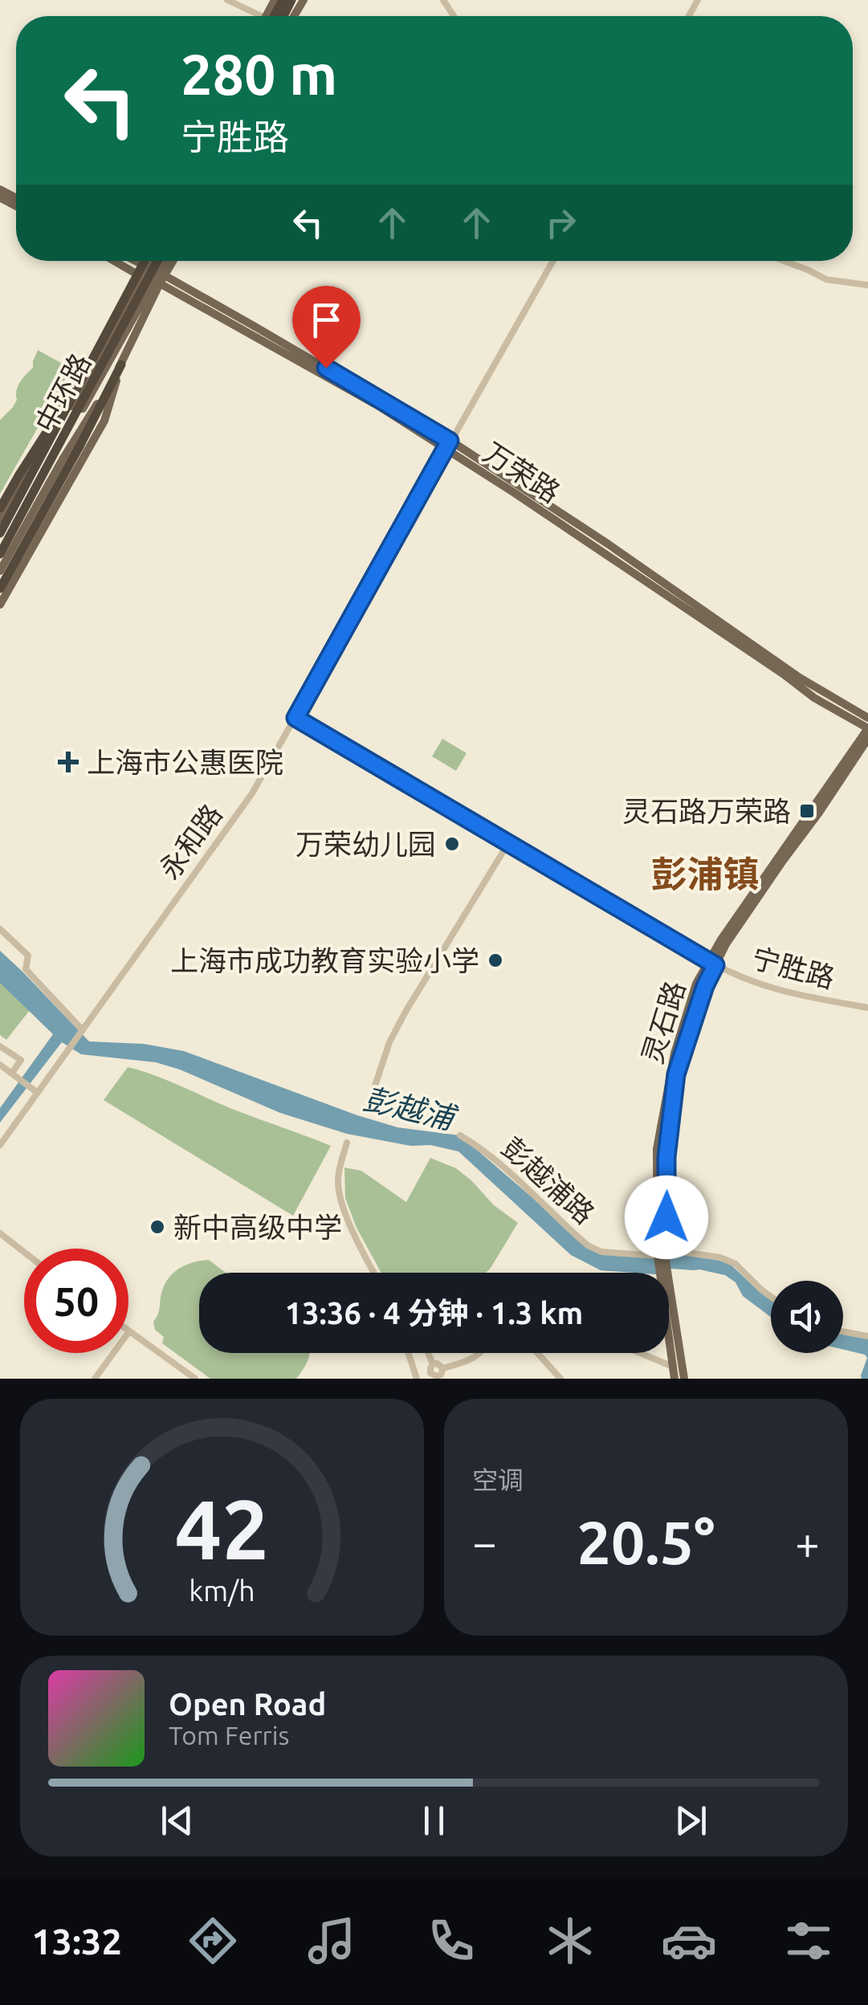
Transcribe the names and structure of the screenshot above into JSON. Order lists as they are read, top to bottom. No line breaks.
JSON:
{"streets":{"highway":["中环路"],"main road":["万荣路","灵石路"],"street":["永和路","宁胜路","彭越浦路"]},"crossings":[["万荣路","永和路"],["万荣路","灵石路"],["永和路","宁胜路"],["宁胜路","灵石路"],["灵石路","彭越浦路"]],"districts":["彭浦镇"],"water":["彭越浦"],"places":{"health":["上海市公惠医院"],"transit":["灵石路万荣路"],"other":["万荣幼儿园","上海市成功教育实验小学","新中高级中学"]},"page":{"turn":["280 m","宁胜路"],"limit":"50","trip":"13:36 · 4 分钟 · 1.3 km","tile":"空调","heat":["−","20.5°","+"],"song":["Open Road","Tom Ferris"],"tabs":"13:32","gauge":["42","km/h"]}}
